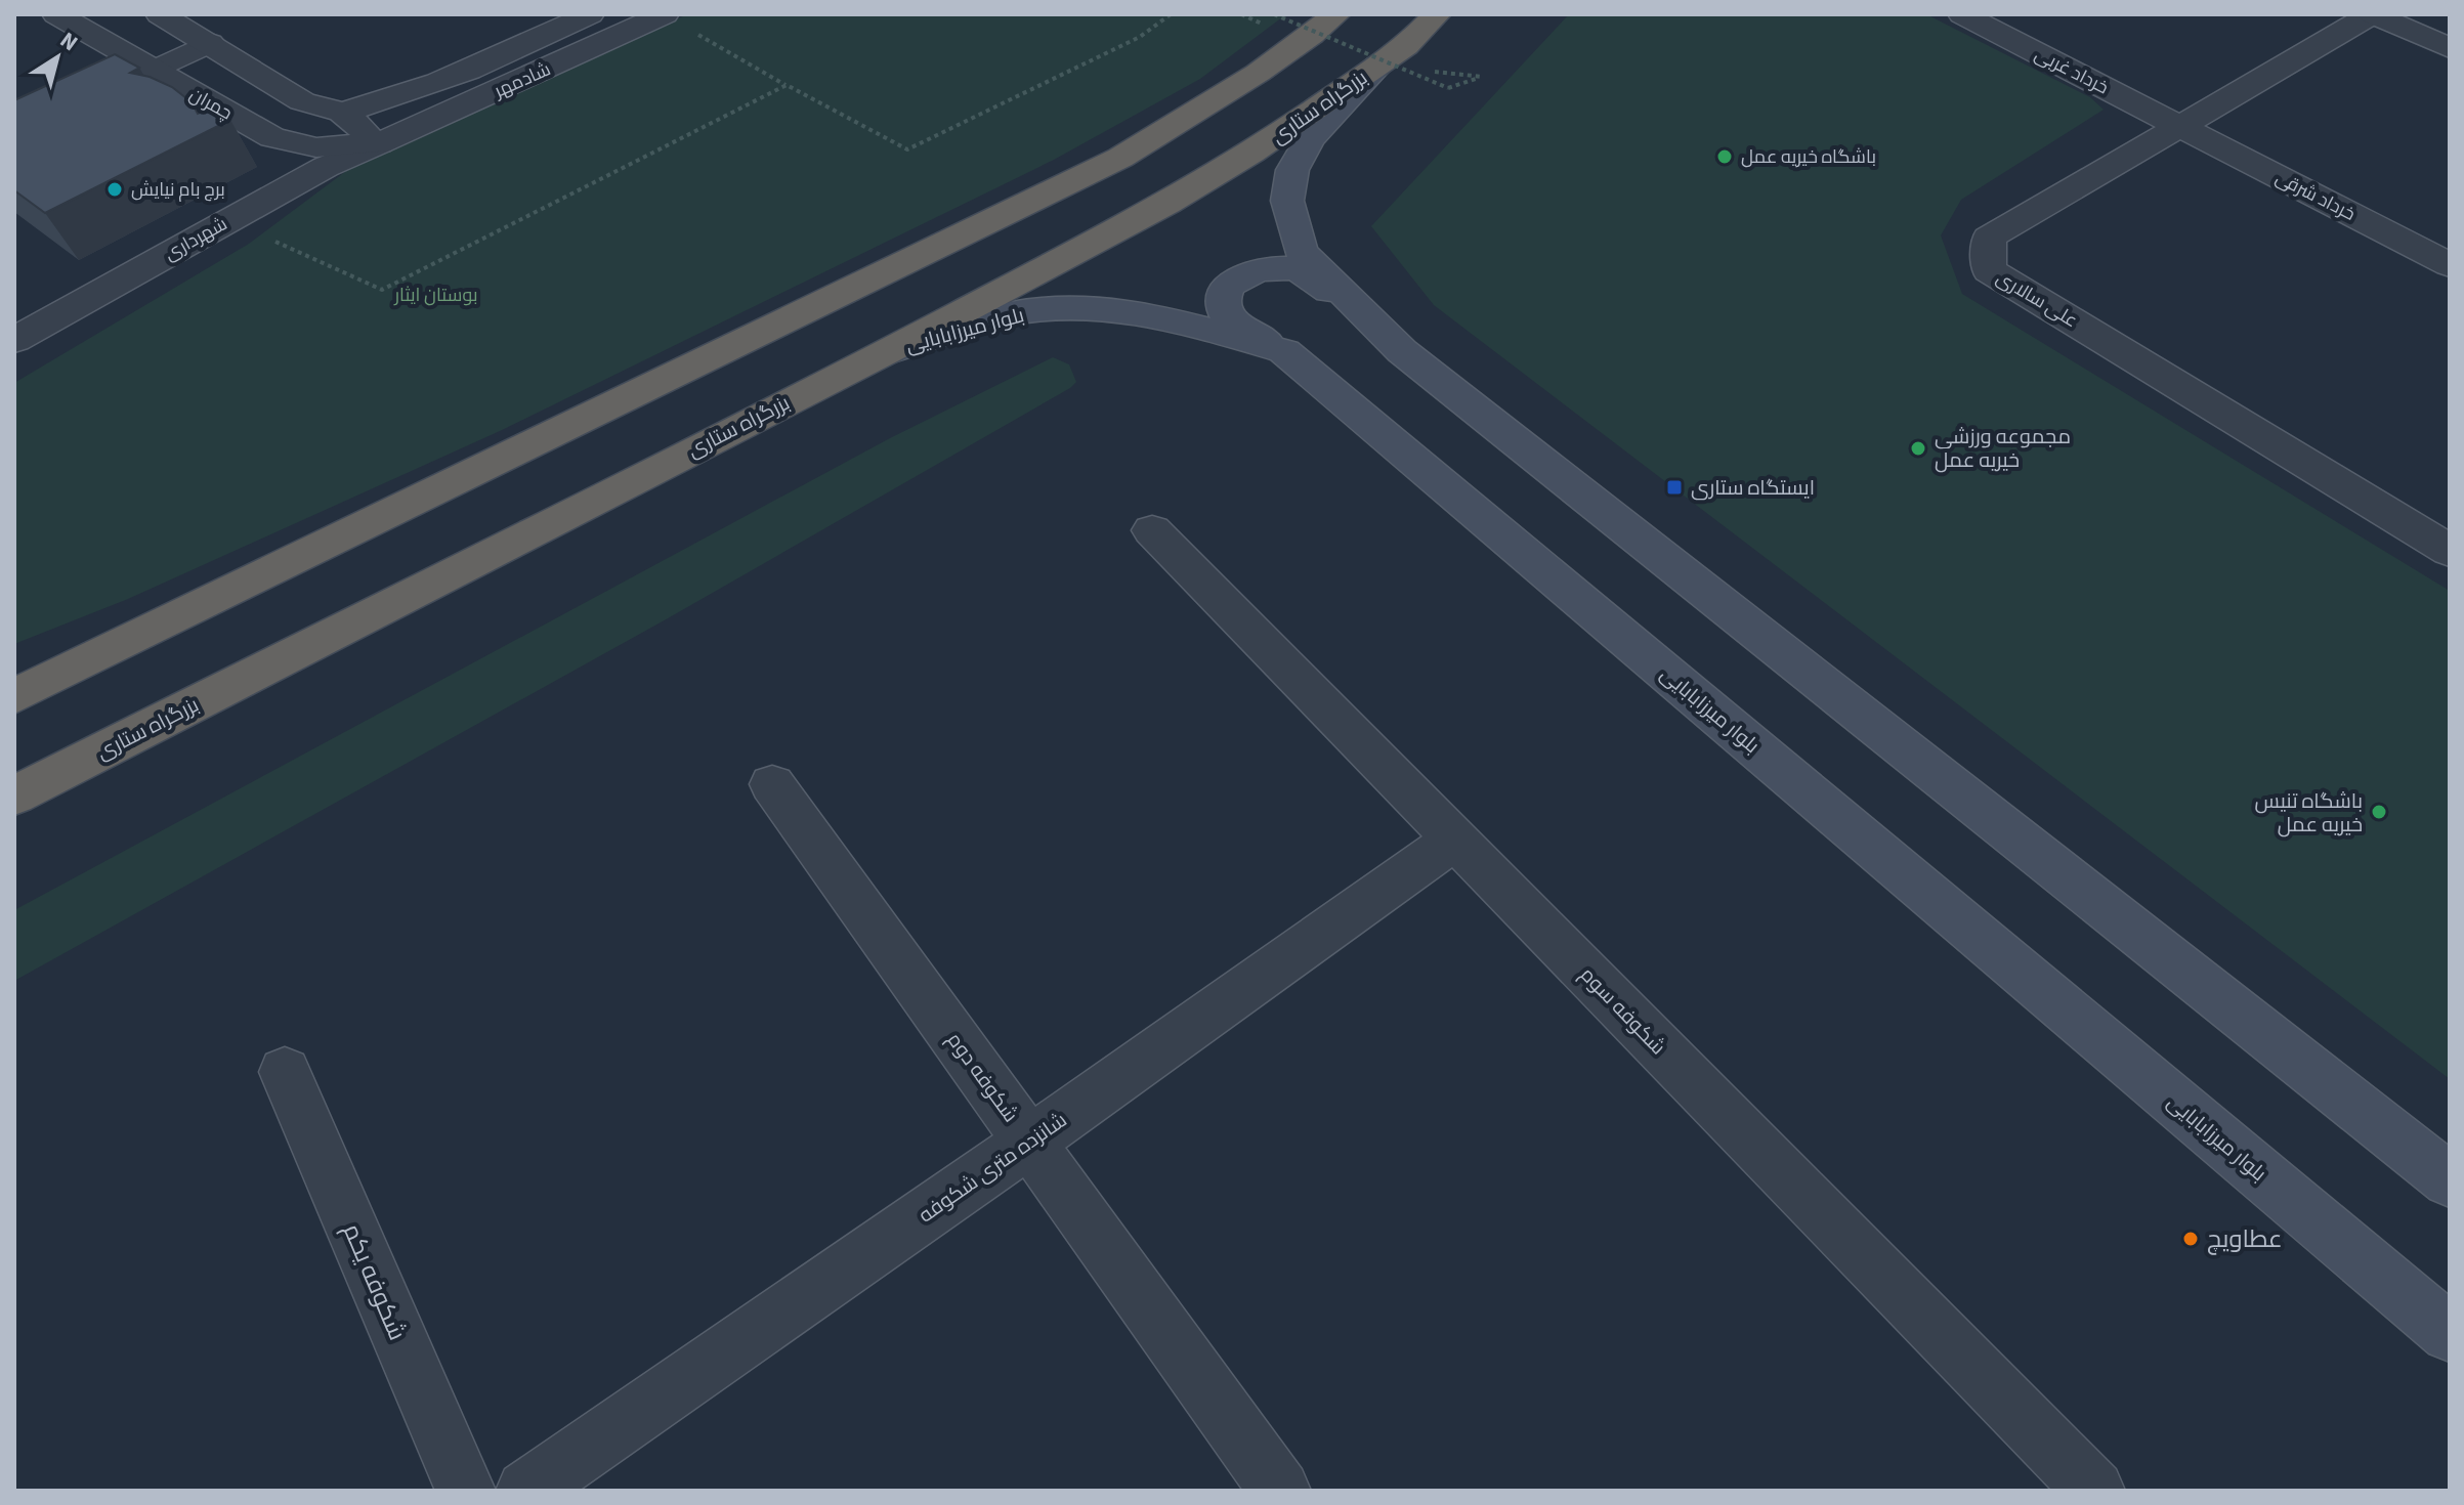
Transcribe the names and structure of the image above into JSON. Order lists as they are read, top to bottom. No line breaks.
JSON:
{"streets":{"highway":["بزرگراه ستاری"],"main road":["بلوار میرزابابایی"],"street":["خرداد غربی","شادمهر","چمران","خرداد شرقی","شهرداری","علی سالاری","شکوفه سوم","شکوفه دوم","شانزده متری شکوفه","شکوفه یکم"]},"crossings":[["خرداد غربی","خرداد شرقی"],["خرداد غربی","علی سالاری"],["شادمهر","چمران"],["شادمهر","شهرداری"],["چمران","شهرداری"],["بزرگراه ستاری","بلوار میرزابابایی"],["خرداد شرقی","علی سالاری"],["شکوفه سوم","شانزده متری شکوفه"],["شکوفه دوم","شانزده متری شکوفه"]],"parks":["بوستان ایثار"],"places":{"other":["باشگاه خیریه عمل","برج بام نیایش","مجموعه ورزشی خیریه عمل","باشگاه تنیس خیریه عمل","عطاویچ"],"transit":["ایستگاه ستاری"]},"north":"top right"}
